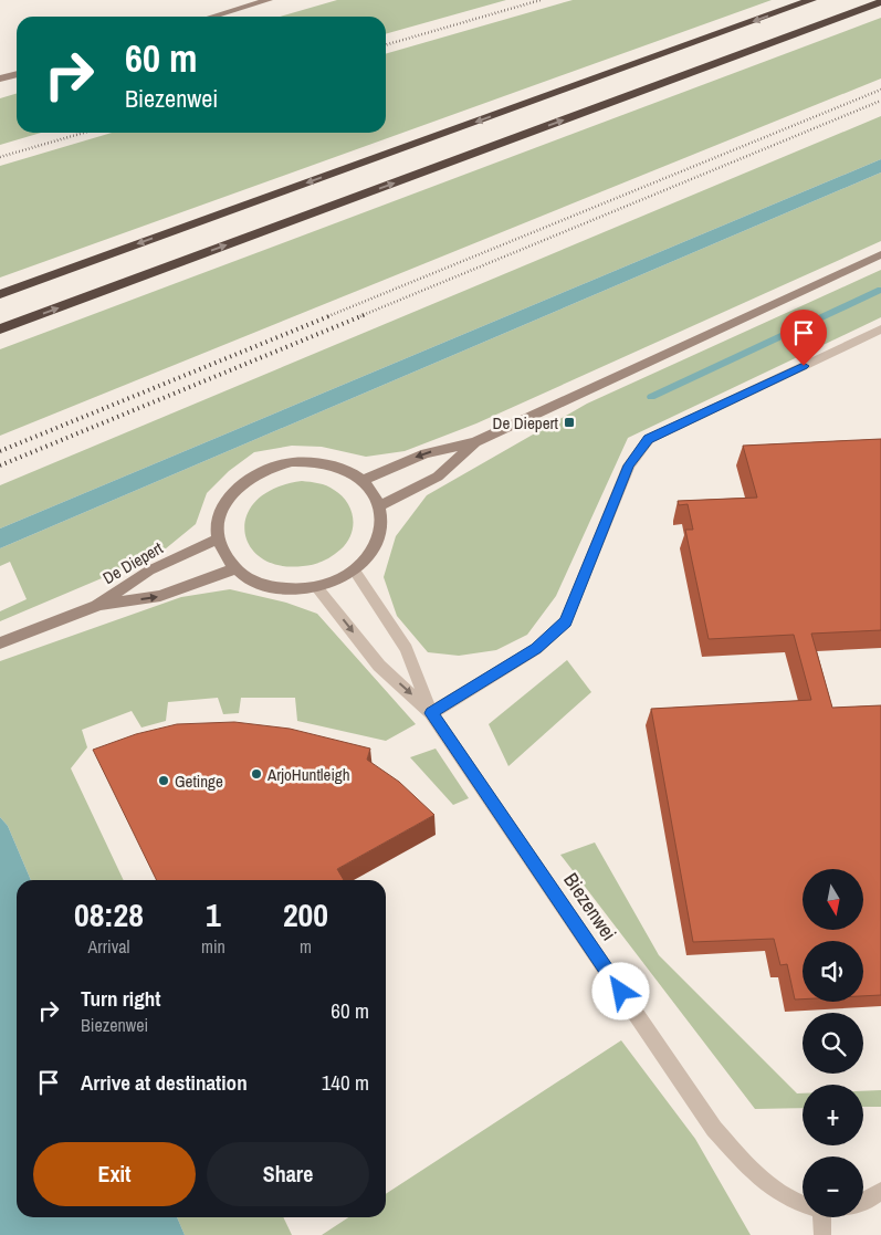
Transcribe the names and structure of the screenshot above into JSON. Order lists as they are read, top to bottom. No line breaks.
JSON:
{"streets":{"main road":["De Diepert"],"street":["Biezenwei"]},"crossings":[["De Diepert","Biezenwei"]],"places":{"transit":["De Diepert"],"other":["ArjoHuntleigh","Getinge"]},"north":"bottom","page":{"turn":["60 m","Biezenwei"],"map_buttons":["+","−"],"eta":["08:28","Arrival","1","min","200","m"],"list":[{"name":"Turn right","note":"Biezenwei","value":"60 m"},{"name":"Arrive at destination","value":"140 m"}],"buttons":["Exit","Share"]}}
